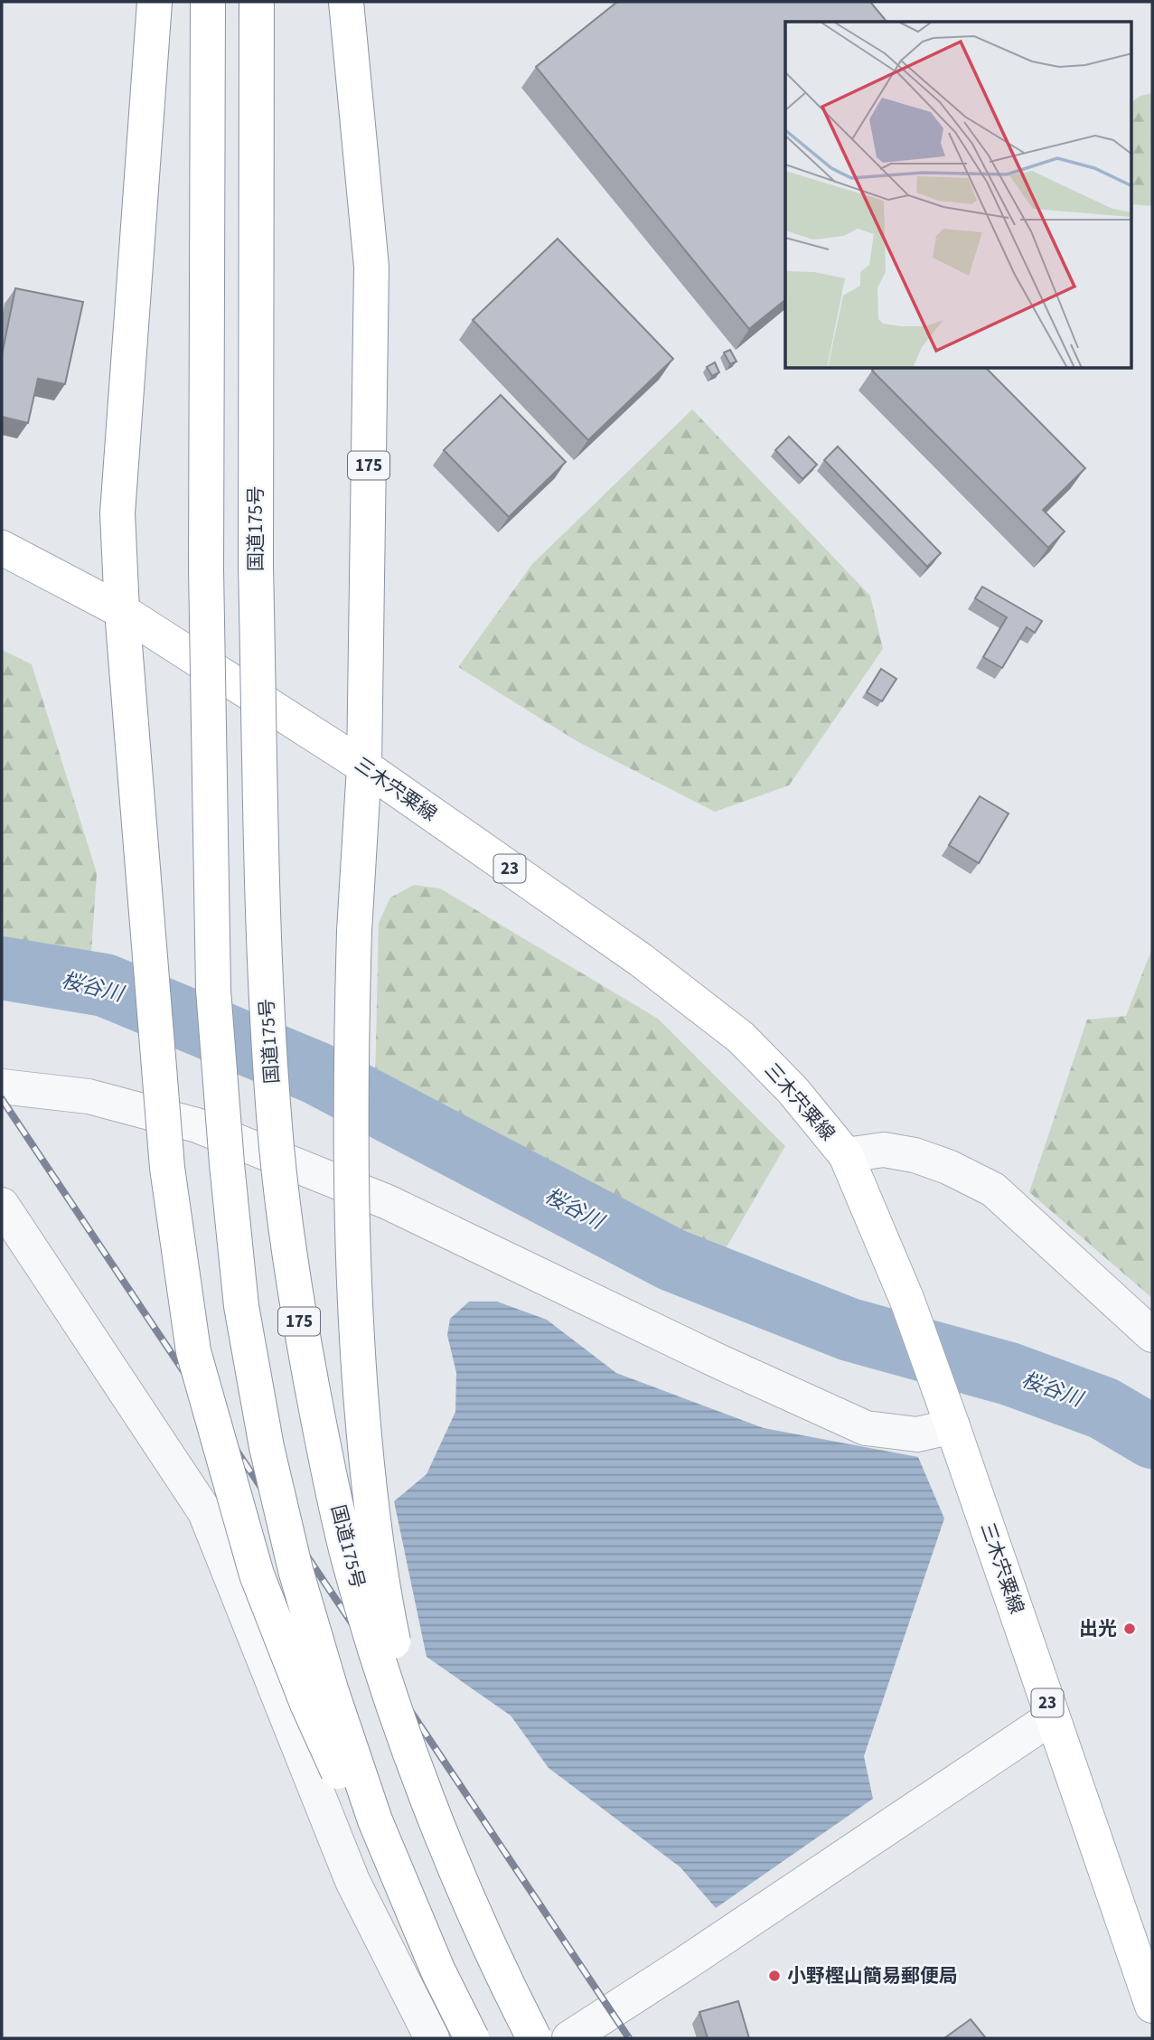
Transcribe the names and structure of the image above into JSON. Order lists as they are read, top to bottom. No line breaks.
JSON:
{"streets":{"main road":["175","国道175号","三木宍粟線","23"]},"crossings":[["175","国道175号"],["175","三木宍粟線"]],"water":["桜谷川"],"places":["出光","小野樫山簡易郵便局"]}
